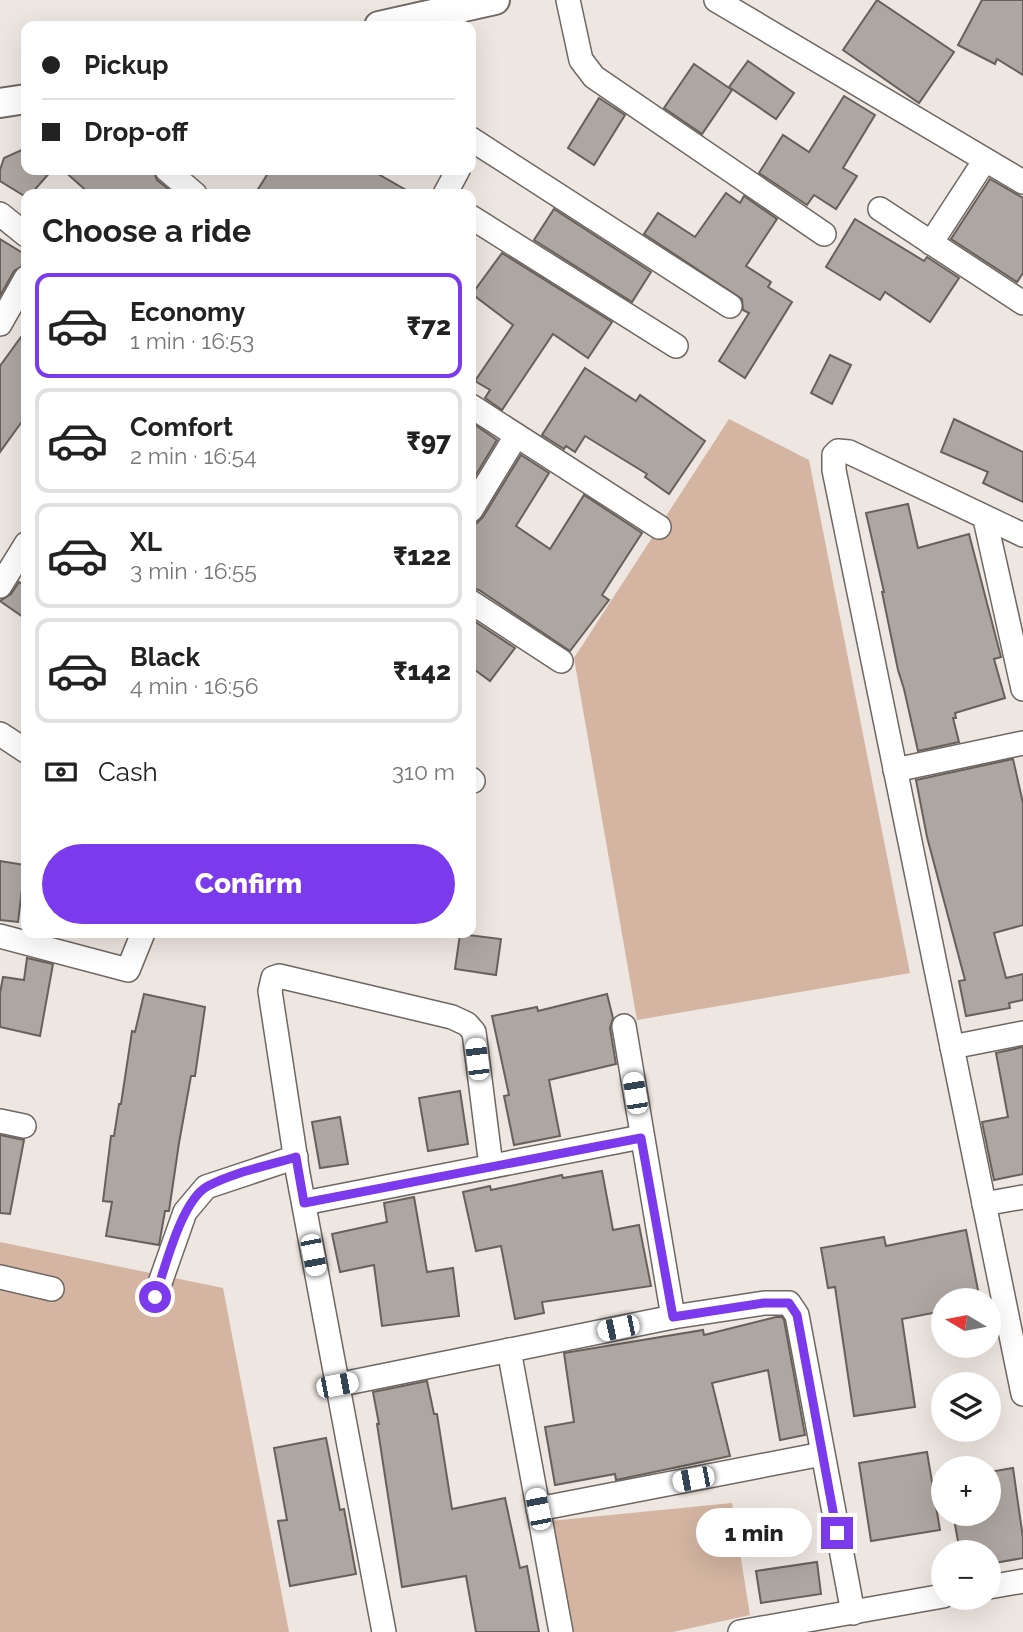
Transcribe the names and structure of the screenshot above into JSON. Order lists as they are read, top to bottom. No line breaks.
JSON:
{"north":"left","page":{"banner":["Pickup","Drop-off"],"heading":"Choose a ride","list":[{"name":"Economy","note":"1 min · 16:53","value":"₹72"},{"name":"Comfort","note":"2 min · 16:54","value":"₹97"},{"name":"XL","note":"3 min · 16:55","value":"₹122"},{"name":"Black","note":"4 min · 16:56","value":"₹142"}],"pay":["Cash","310 m"],"buttons":"Confirm","map_buttons":["+","−"],"bubble":"1 min"}}
